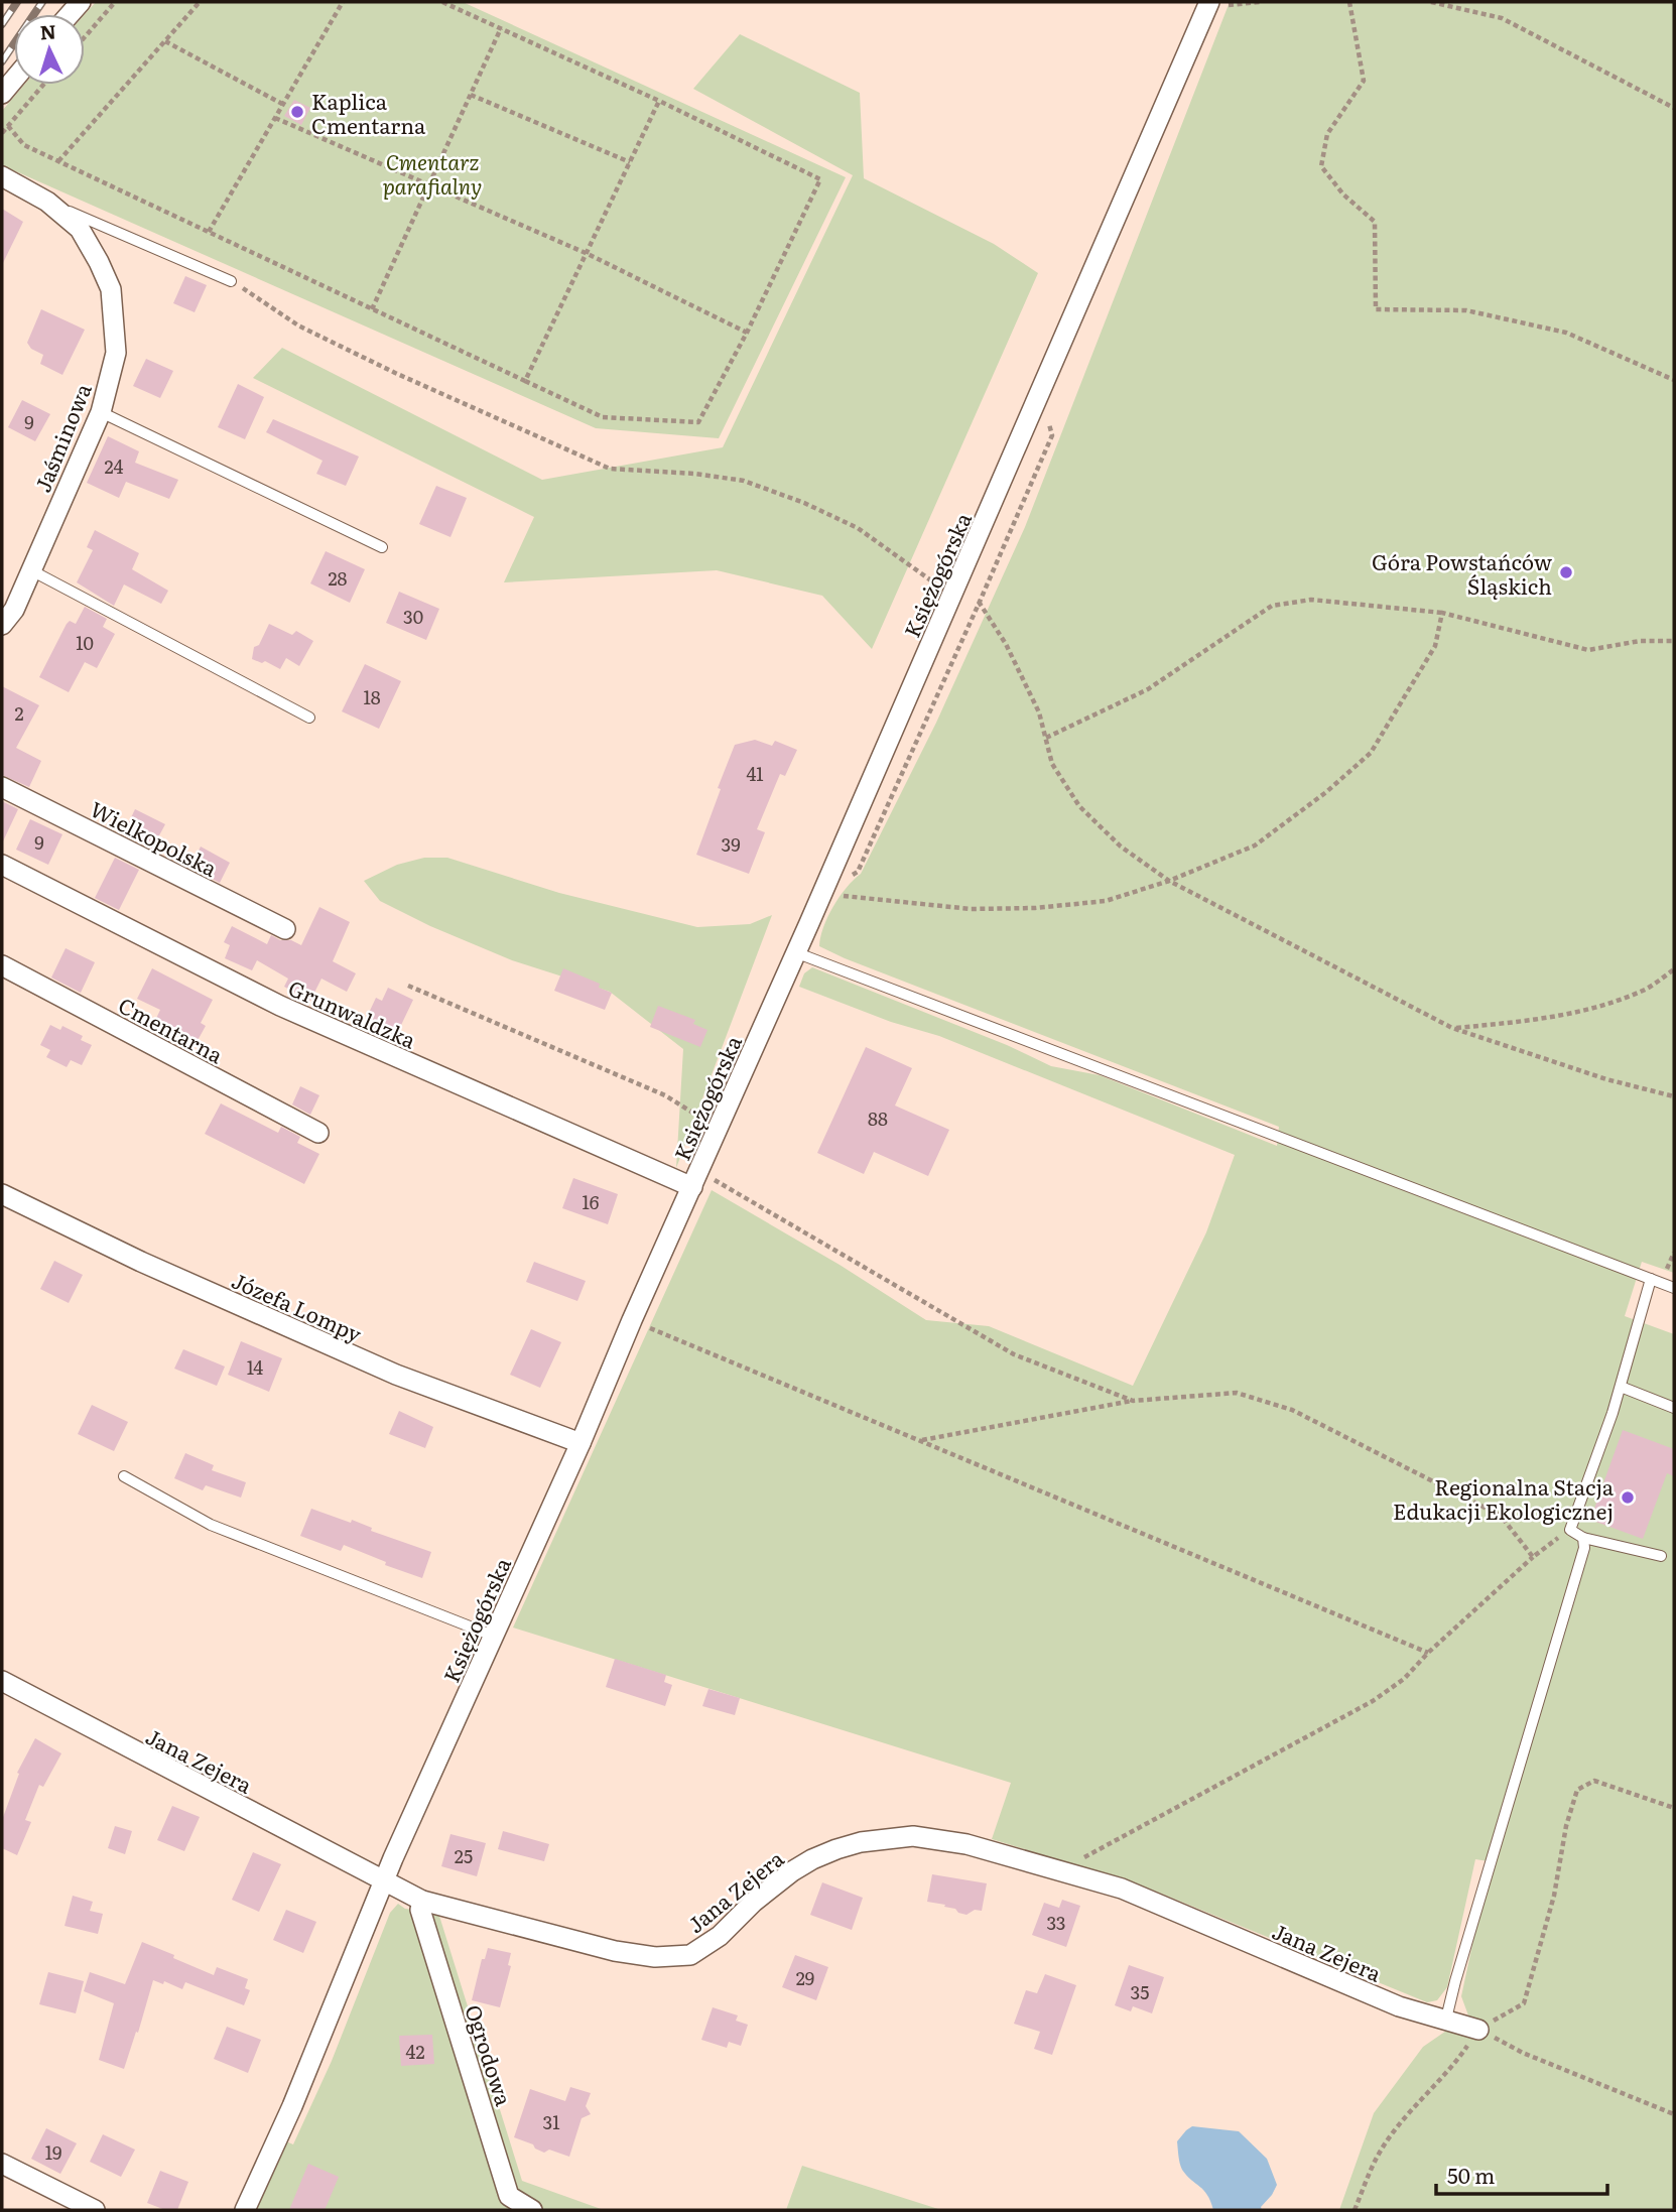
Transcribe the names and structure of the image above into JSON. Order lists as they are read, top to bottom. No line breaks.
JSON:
{"streets":{"street":["Jaśminowa","Księżogórska","Wielkopolska","Grunwaldzka","Cmentarna","Józefa Lompy","Jana Zejera","Ogrodowa"]},"crossings":[["Księżogórska","Grunwaldzka"],["Księżogórska","Józefa Lompy"],["Księżogórska","Jana Zejera"],["Jana Zejera","Ogrodowa"]],"parks":["Cmentarz parafialny"],"places":["Kaplica Cmentarna","Góra Powstańców Śląskich","Regionalna Stacja Edukacji Ekologicznej"],"house_numbers":["9","24","28","30","10","18","2","41","9","39","88","16","14","25","33","29","35","42","31","19"],"scale_bar":"50 m","north":"top"}
